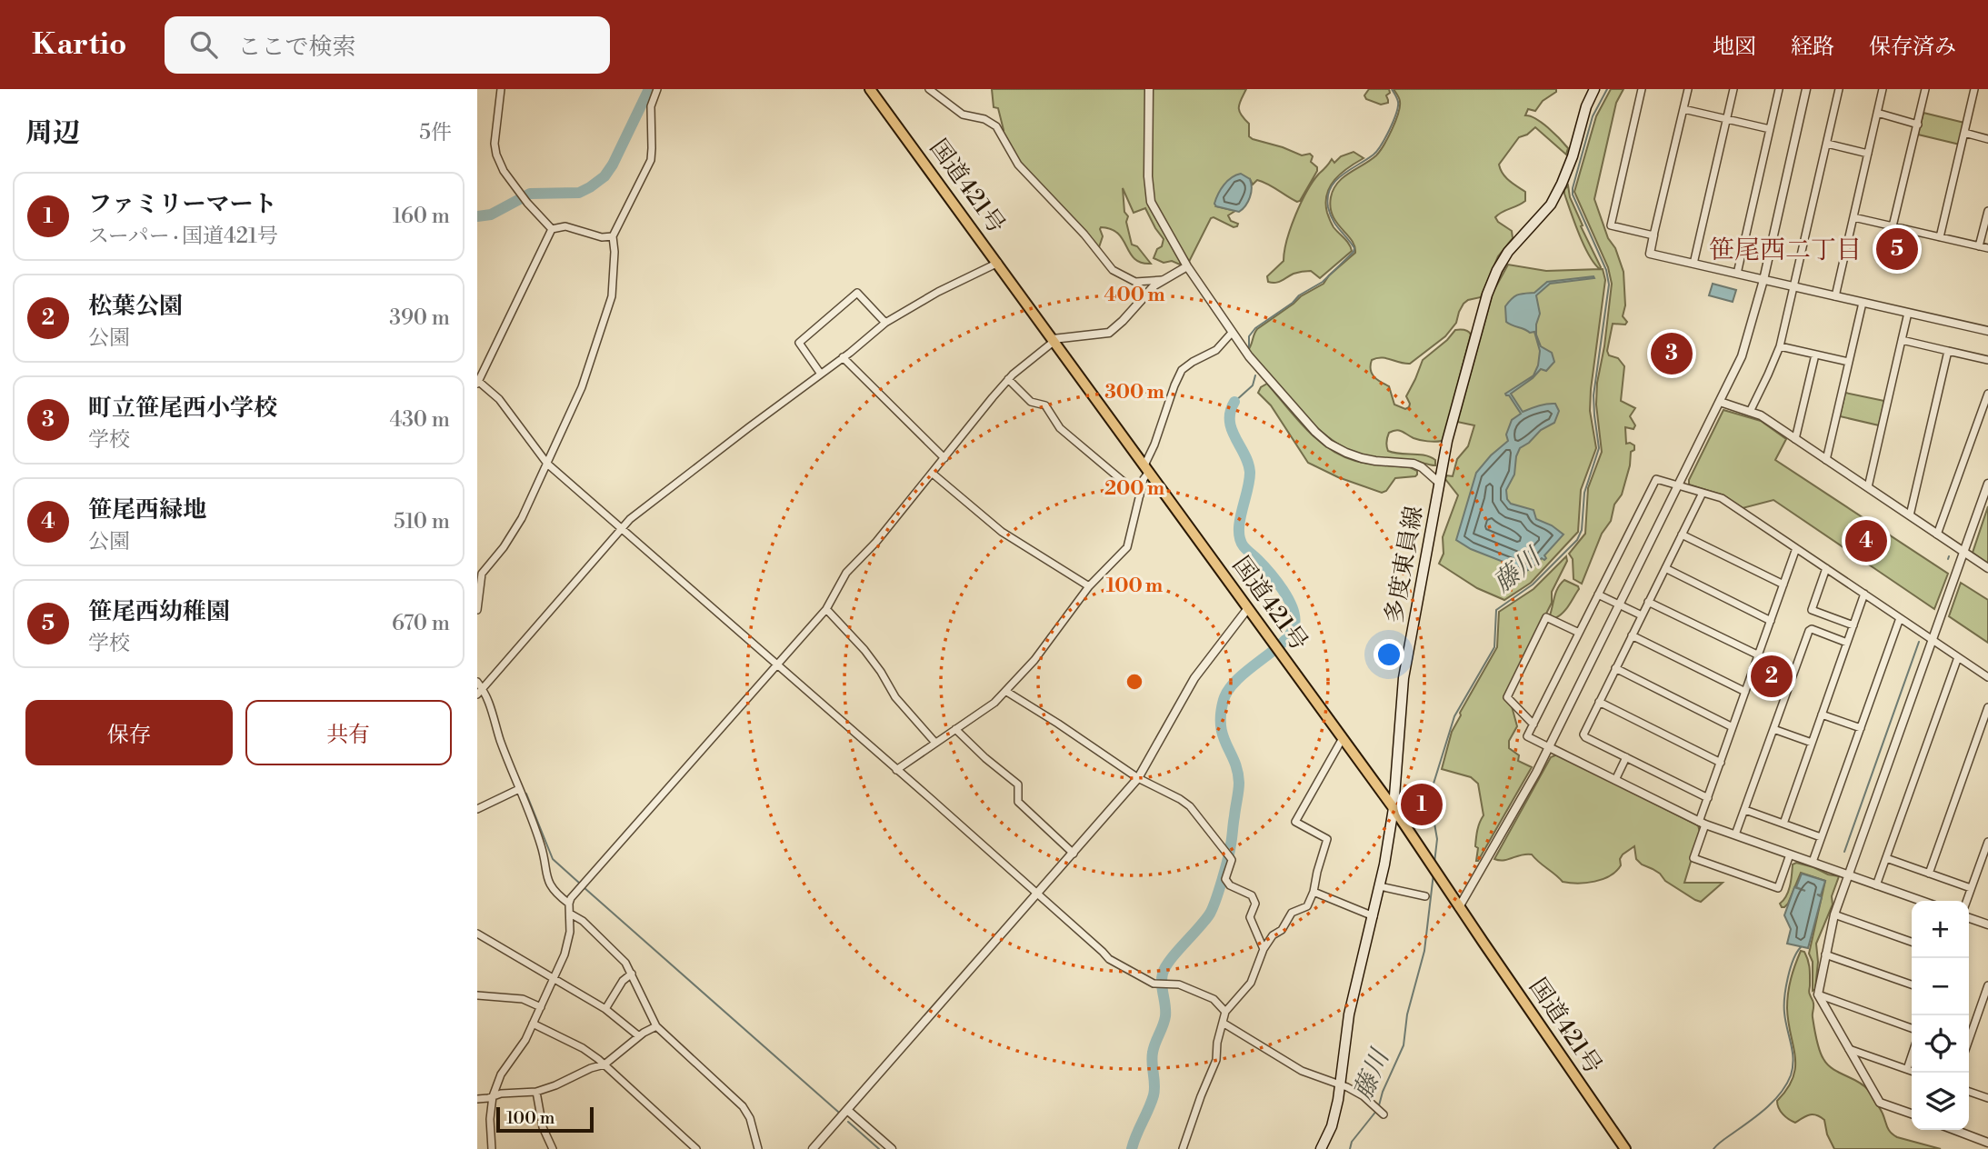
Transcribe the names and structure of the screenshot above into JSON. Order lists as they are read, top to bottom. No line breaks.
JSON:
{"streets":{"highway":["国道421号"],"main road":["多度東員線"]},"crossings":[["国道421号","多度東員線"]],"districts":["笹尾西二丁目"],"water":["藤川"],"scale_bar":"100 m","page":{"header":"Kartio","search":"ここで検索","nav":["地図","経路","保存済み"],"heading":["周辺","5件"],"list":[{"mark":"1","name":"ファミリーマート","note":"スーパー · 国道421号","value":"160 m"},{"mark":"2","name":"松葉公園","note":"公園","value":"390 m"},{"mark":"3","name":"町立笹尾西小学校","note":"学校","value":"430 m"},{"mark":"4","name":"笹尾西緑地","note":"公園","value":"510 m"},{"mark":"5","name":"笹尾西幼稚園","note":"学校","value":"670 m"}],"pins":["5","3","4","2","1"],"buttons":["保存","共有"],"map_buttons":["+","−"],"scale":"100 m"},"rings":["400 m","300 m","200 m","100 m"]}
